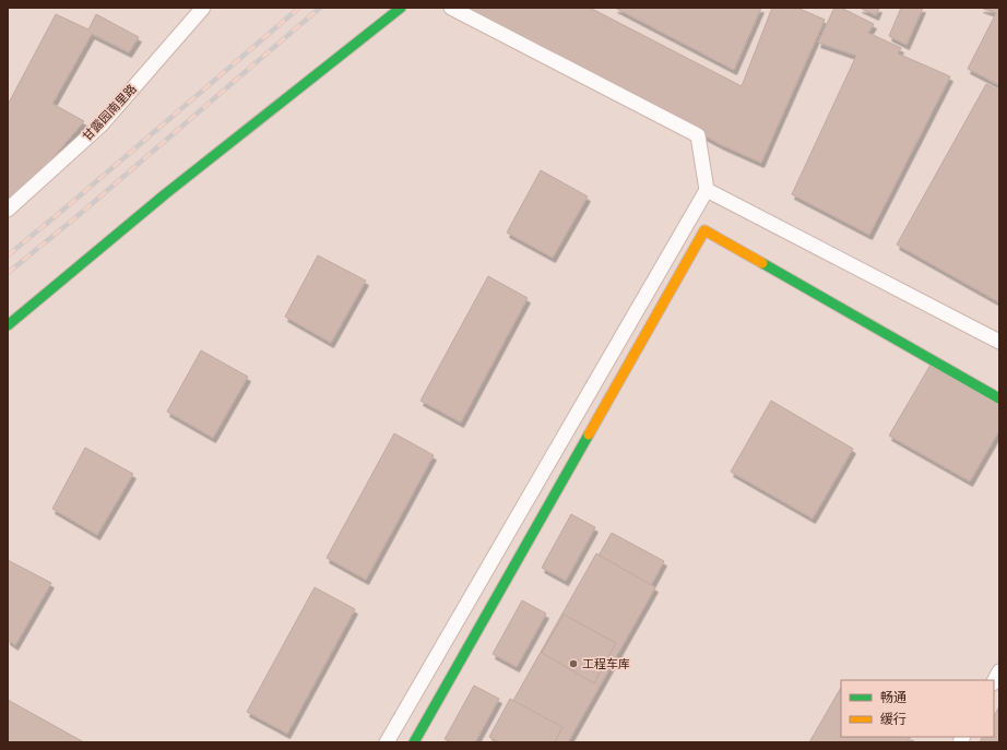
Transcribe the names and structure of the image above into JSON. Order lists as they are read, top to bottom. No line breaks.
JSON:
{"streets":{"street":["甘露园南里路"]},"places":["工程车库"],"legend":["畅通","缓行"]}
